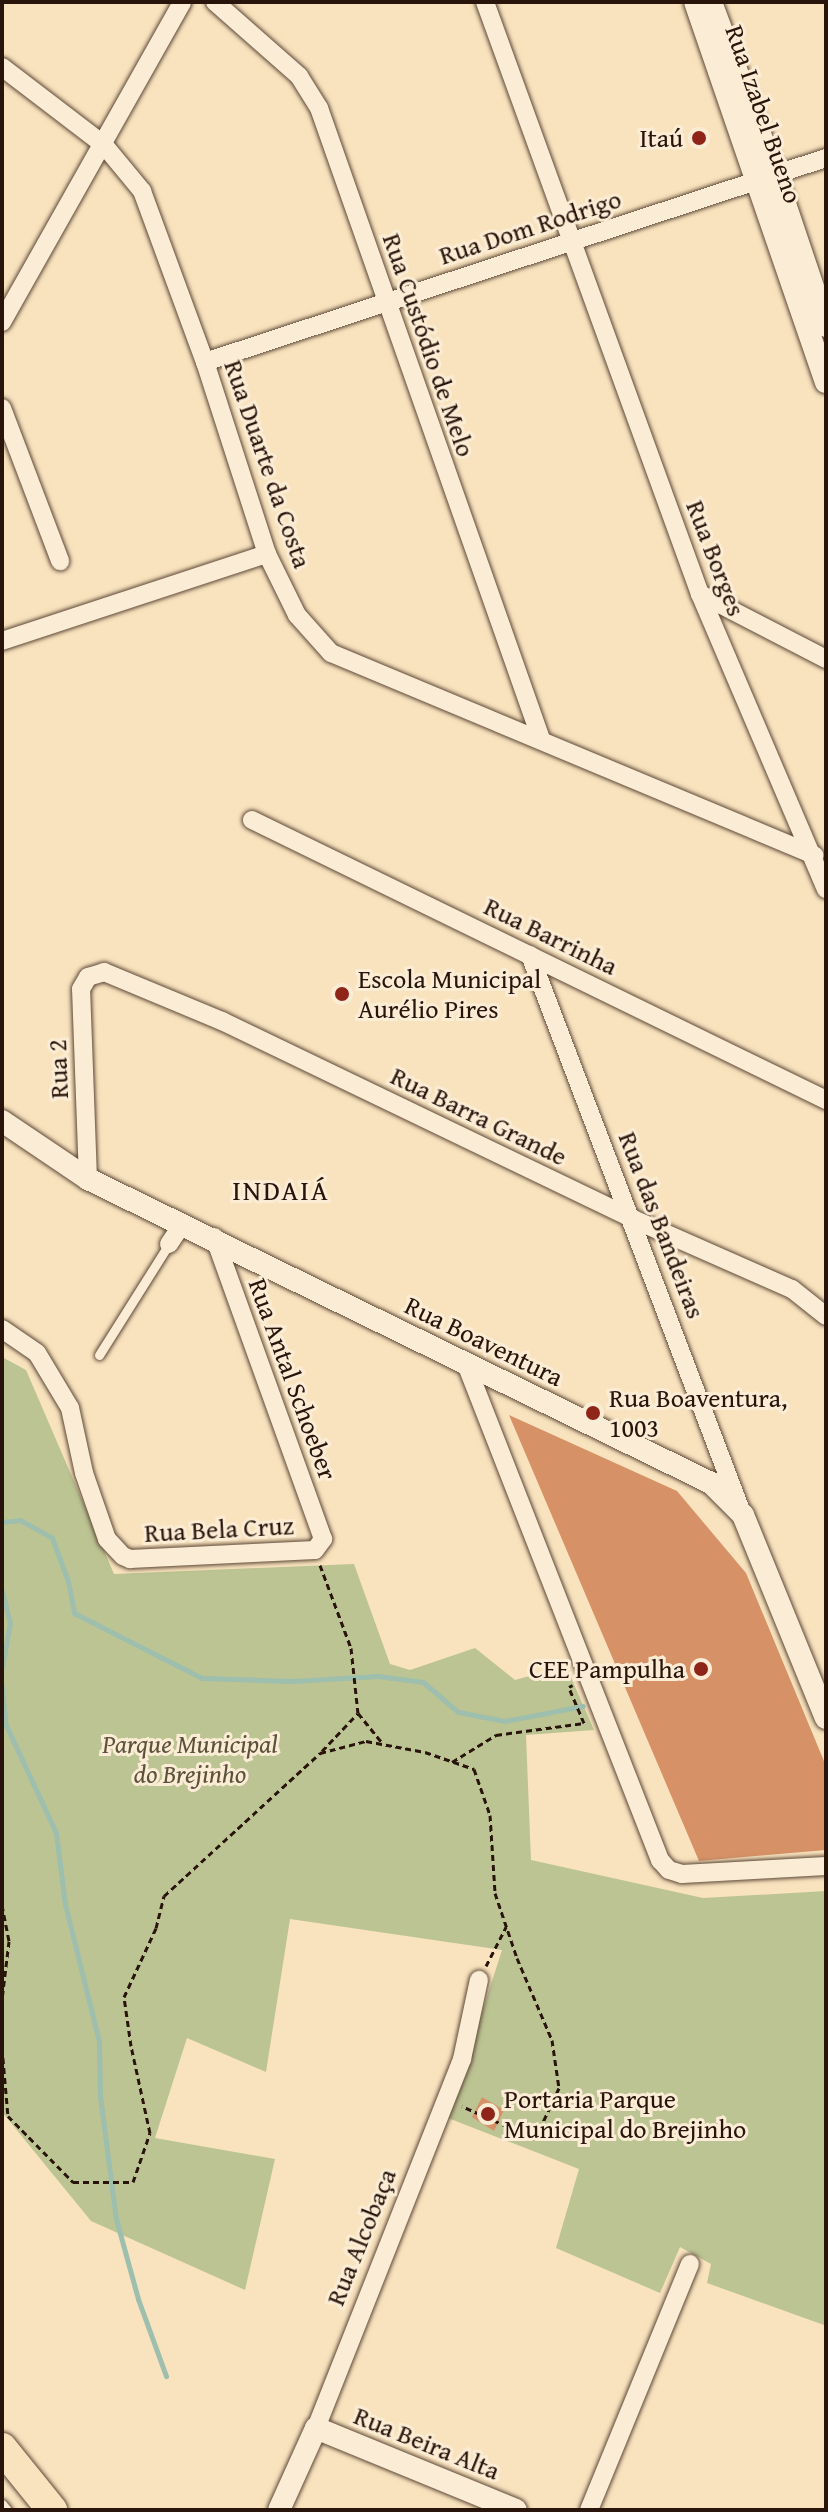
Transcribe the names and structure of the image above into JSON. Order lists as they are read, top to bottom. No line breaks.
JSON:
{"streets":{"street":["Rua Izabel Bueno","Rua Dom Rodrigo","Rua Custódio de Melo","Rua Duarte da Costa","Rua Borges","Rua Barrinha","Rua 2","Rua Barra Grande","Rua das Bandeiras","Rua Boaventura","Rua Antal Schoeber","Rua Bela Cruz","Rua Alcobaça","Rua Beira Alta"]},"crossings":[["Rua Izabel Bueno","Rua Dom Rodrigo"],["Rua Dom Rodrigo","Rua Custódio de Melo"],["Rua Dom Rodrigo","Rua Duarte da Costa"],["Rua Dom Rodrigo","Rua Borges"],["Rua Custódio de Melo","Rua Duarte da Costa"],["Rua Duarte da Costa","Rua Borges"],["Rua Barrinha","Rua das Bandeiras"],["Rua 2","Rua Barra Grande"],["Rua 2","Rua Boaventura"],["Rua Barra Grande","Rua das Bandeiras"],["Rua das Bandeiras","Rua Boaventura"],["Rua Boaventura","Rua Antal Schoeber"],["Rua Antal Schoeber","Rua Bela Cruz"],["Rua Alcobaça","Rua Beira Alta"]],"districts":["INDAIÁ"],"parks":["Parque Municipal do Brejinho"],"places":["Itaú","Escola Municipal Aurélio Pires","Rua Boaventura, 1003","CEE Pampulha","Portaria Parque Municipal do Brejinho"]}
